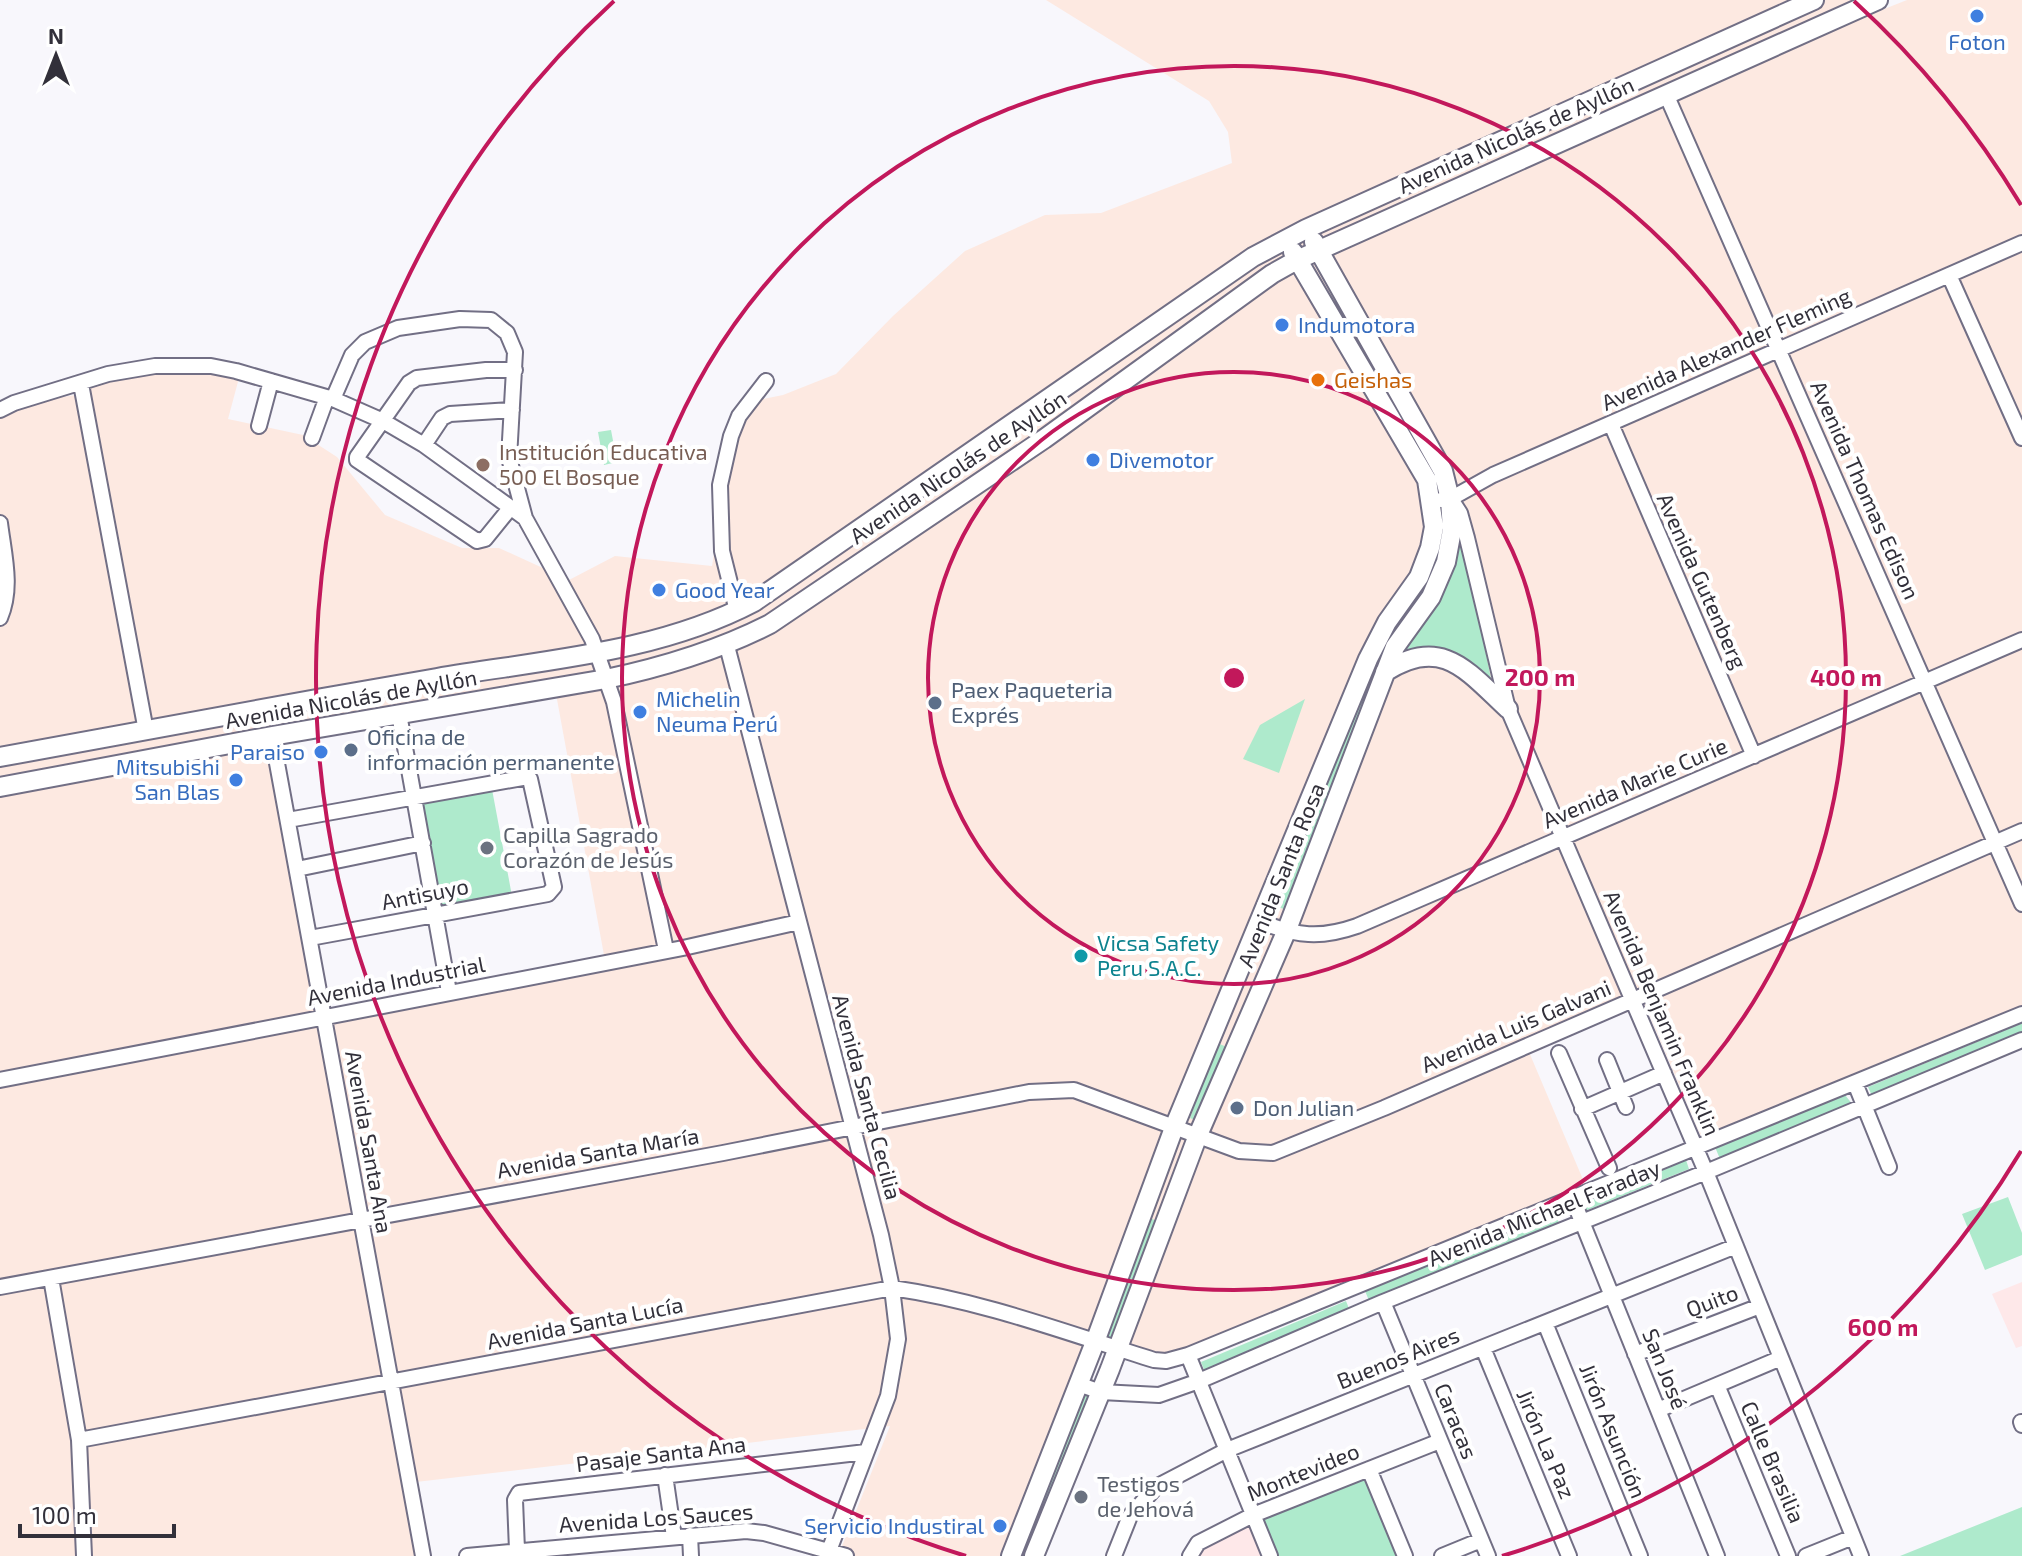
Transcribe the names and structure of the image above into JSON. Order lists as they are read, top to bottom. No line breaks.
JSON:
{"streets":{"main road":["Avenida Nicolás de Ayllón","Avenida Santa Rosa"],"street":["Avenida Alexander Fleming","Avenida Thomas Edison","Avenida Gutenberg","Avenida Marie Curie","Antisuyo","Avenida Industrial","Avenida Benjamin Franklin","Avenida Luis Galvani","Avenida Santa Cecilia","Avenida Santa Ana","Avenida Santa María","Avenida Michael Faraday","Quito","Avenida Santa Lucía","Buenos Aires","San José","Caracas","Jirón Asunción","Jirón La Paz","Pasaje Santa Ana","Calle Brasilia","Montevideo","Avenida Los Sauces"]},"crossings":[["Avenida Nicolás de Ayllón","Avenida Thomas Edison"],["Avenida Nicolás de Ayllón","Avenida Santa Rosa"],["Avenida Nicolás de Ayllón","Avenida Santa Cecilia"],["Avenida Nicolás de Ayllón","Avenida Santa Ana"],["Avenida Alexander Fleming","Avenida Thomas Edison"],["Avenida Alexander Fleming","Avenida Gutenberg"],["Avenida Alexander Fleming","Avenida Santa Rosa"],["Avenida Alexander Fleming","Avenida Benjamin Franklin"],["Avenida Thomas Edison","Avenida Marie Curie"],["Avenida Thomas Edison","Avenida Luis Galvani"],["Avenida Gutenberg","Avenida Marie Curie"],["Avenida Marie Curie","Avenida Santa Rosa"],["Avenida Marie Curie","Avenida Benjamin Franklin"],["Avenida Santa Rosa","Avenida Benjamin Franklin"],["Avenida Santa Rosa","Avenida Luis Galvani"],["Avenida Santa Rosa","Avenida Santa María"],["Avenida Santa Rosa","Avenida Michael Faraday"],["Avenida Santa Rosa","Avenida Santa Lucía"],["Antisuyo","Avenida Santa Ana"],["Avenida Industrial","Avenida Santa Cecilia"],["Avenida Industrial","Avenida Santa Ana"],["Avenida Benjamin Franklin","Avenida Luis Galvani"],["Avenida Benjamin Franklin","Avenida Michael Faraday"],["Avenida Benjamin Franklin","Quito"],["Avenida Benjamin Franklin","Buenos Aires"],["Avenida Luis Galvani","Avenida Santa María"],["Avenida Santa Cecilia","Avenida Santa María"],["Avenida Santa Cecilia","Avenida Santa Lucía"],["Avenida Santa Cecilia","Pasaje Santa Ana"],["Avenida Santa Cecilia","Avenida Los Sauces"],["Avenida Santa Ana","Avenida Santa María"],["Avenida Santa Ana","Avenida Santa Lucía"],["Avenida Michael Faraday","Avenida Santa Lucía"],["Avenida Michael Faraday","San José"],["Avenida Michael Faraday","Caracas"],["Quito","San José"],["Buenos Aires","San José"],["Buenos Aires","Caracas"],["Buenos Aires","Jirón Asunción"],["Buenos Aires","Jirón La Paz"],["Caracas","Montevideo"],["Pasaje Santa Ana","Avenida Los Sauces"]],"places":["Foton","Indumotora","Geishas","Divemotor","Institución Educativa 500 El Bosque","Good Year","Paex Paqueteria Exprés","Michelin Neuma Perú","Oficina de información permanente","Paraiso","Mitsubishi San Blas","Capilla Sagrado Corazón de Jesús","Vicsa Safety Peru S.A.C.","Don Julian","Testigos de Jehová","Servicio Industiral"],"scale_bar":"100 m","north":"top","rings":["200 m","400 m","600 m"]}
